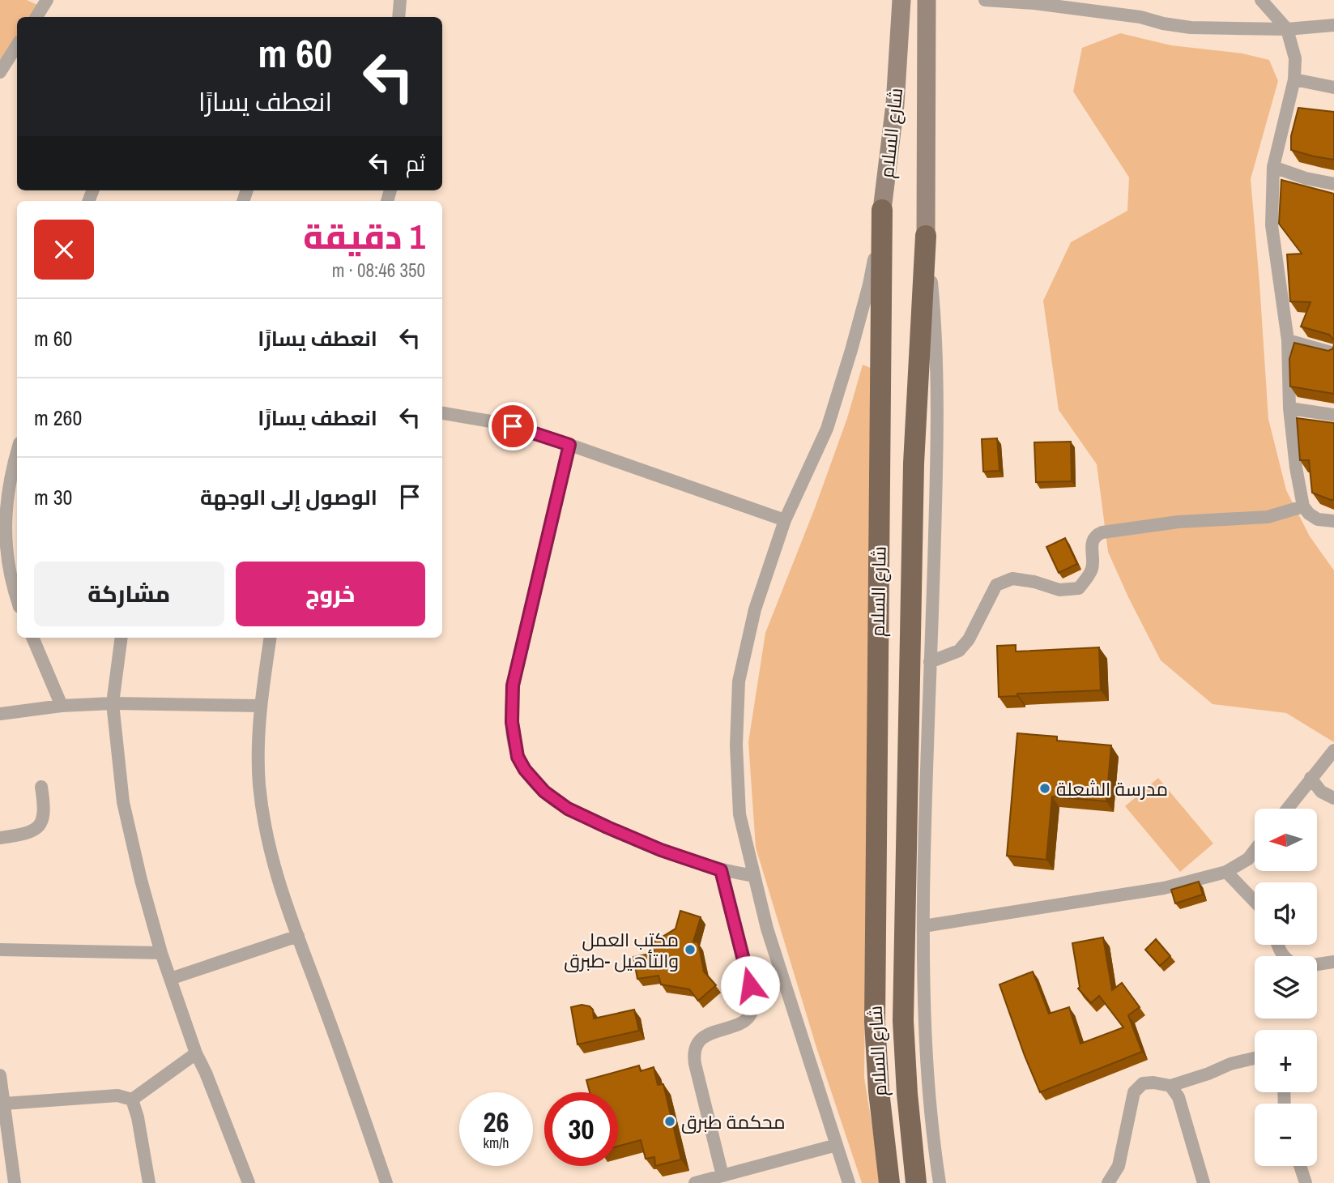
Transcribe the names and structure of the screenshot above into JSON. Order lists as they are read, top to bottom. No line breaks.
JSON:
{"streets":{"highway":["شارع السلام"]},"places":["مدرسة الشعلة","مكتب العمل والتأهيل -طبرق","محكمة طبرق"],"north":"left","page":{"turn":["60 m","انعطف يسارًا"],"then":"ثم","heading":["1 دقيقة","350 m · 08:46"],"list":[{"name":"انعطف يسارًا","value":"60 m"},{"name":"انعطف يسارًا","value":"260 m"},{"name":"الوصول إلى الوجهة","value":"30 m"}],"buttons":["خروج","مشاركة"],"map_buttons":["+","−"],"speed":"26 km/h","limit":"30"}}
